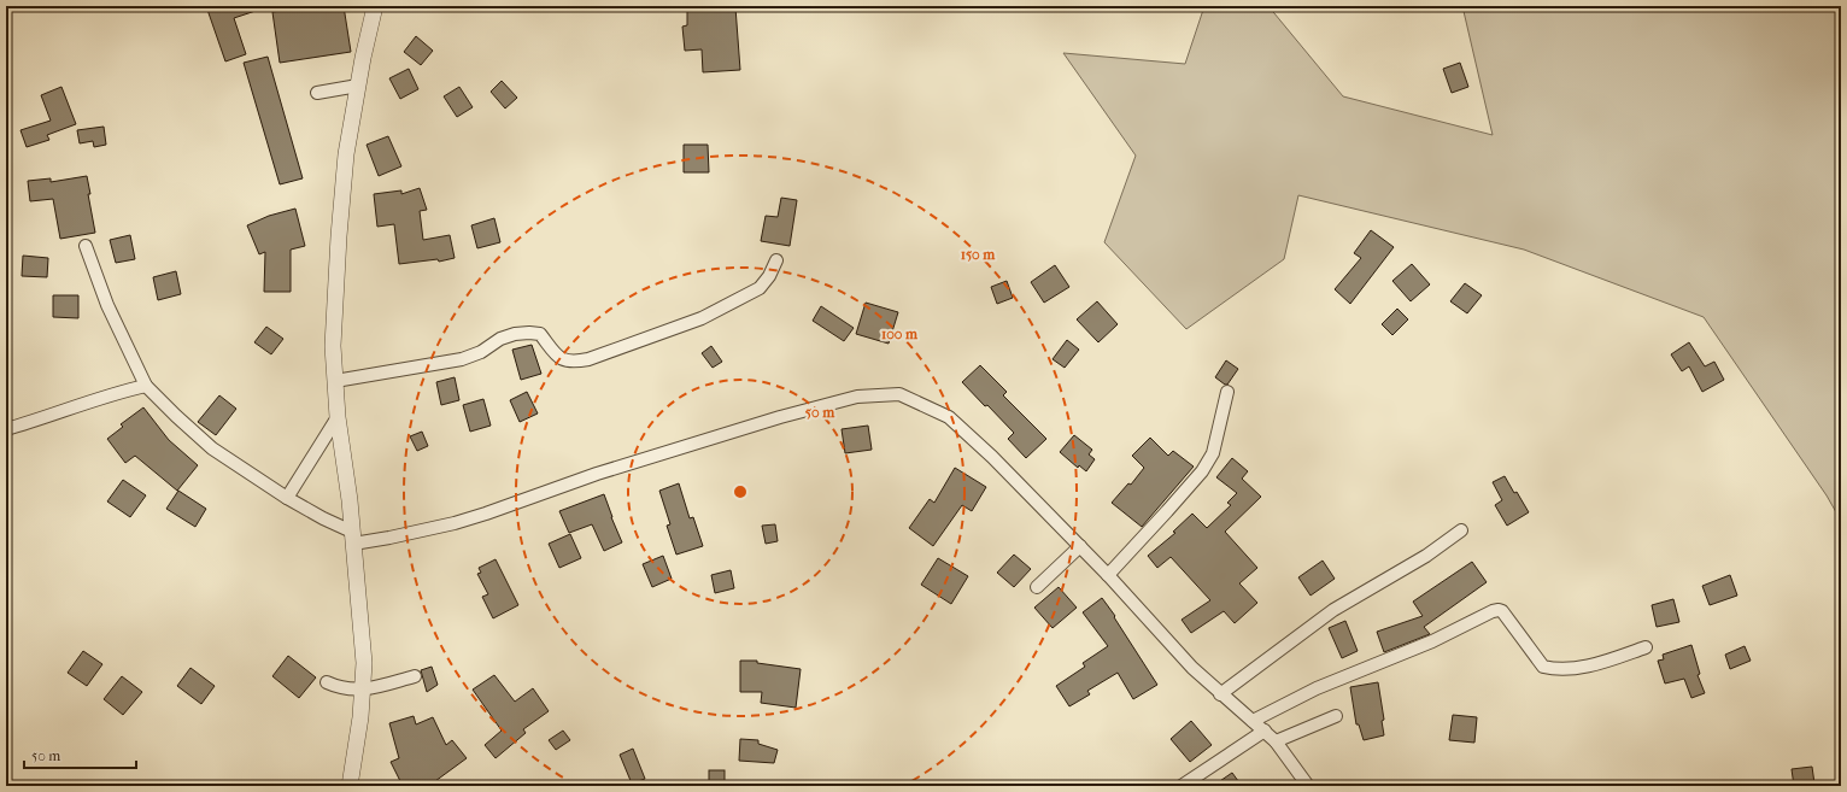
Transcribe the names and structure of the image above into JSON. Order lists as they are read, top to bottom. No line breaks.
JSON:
{"scale_bar":"50 m","rings":["150 m","100 m","50 m"]}
